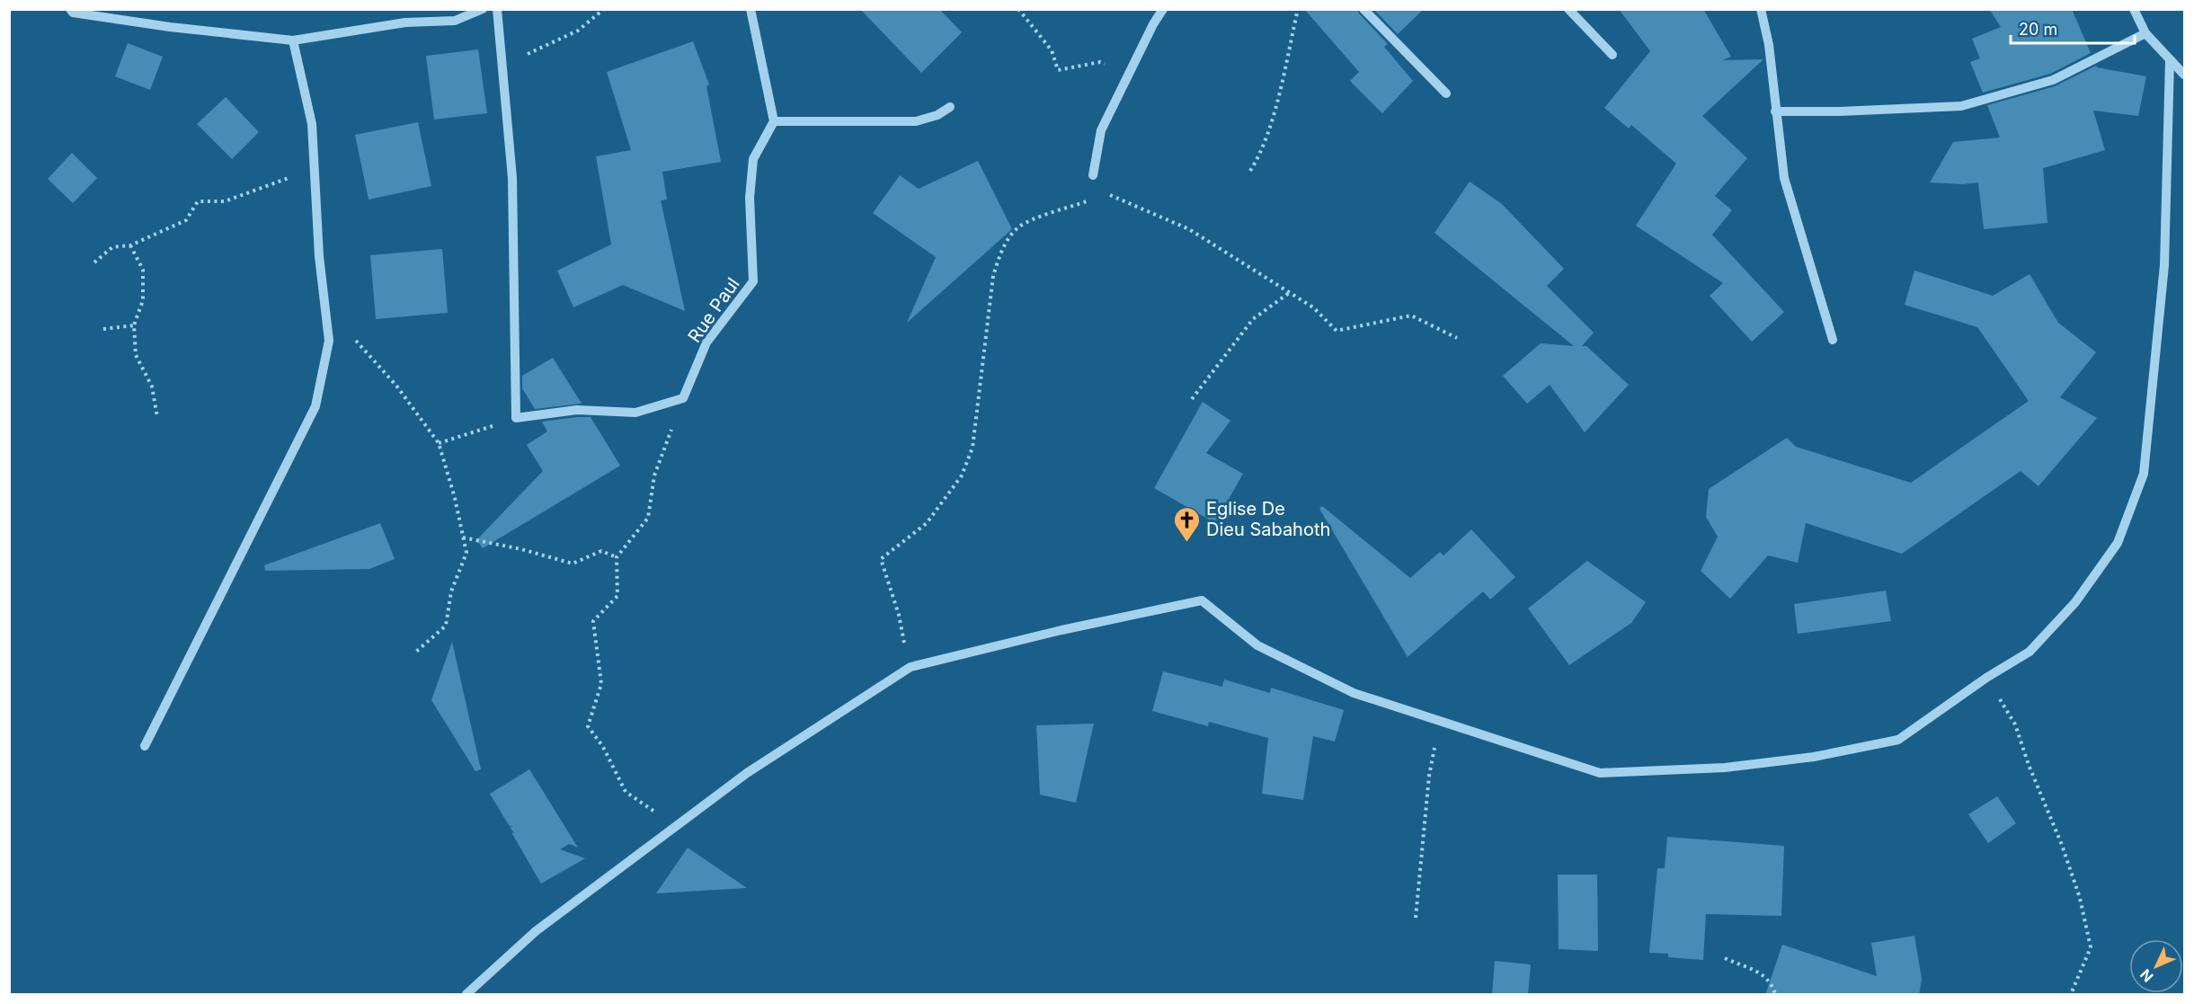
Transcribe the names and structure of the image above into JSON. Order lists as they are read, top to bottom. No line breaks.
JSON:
{"streets":{"street":["Rue Paul"]},"places":{"church":["Eglise De Dieu Sabahoth"]},"scale_bar":"20 m","north":"bottom left"}
